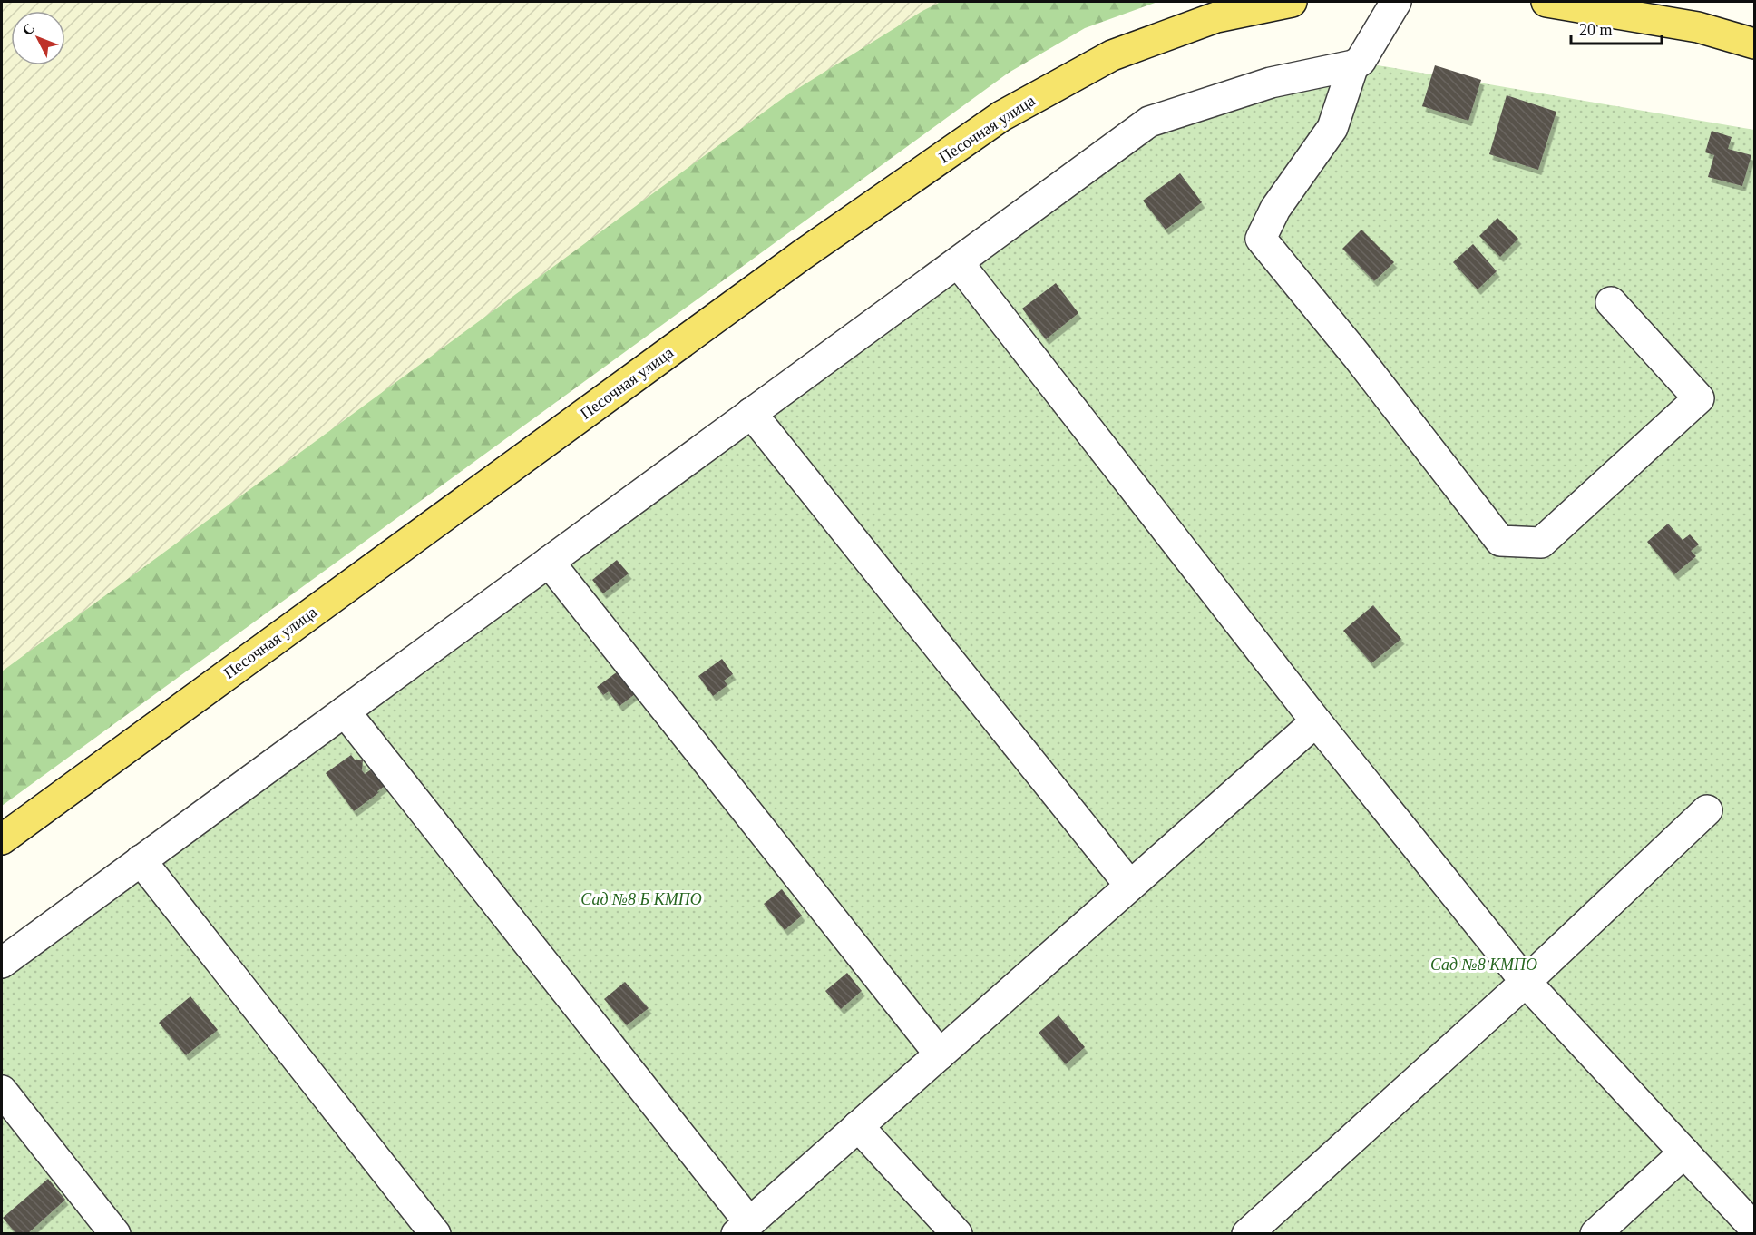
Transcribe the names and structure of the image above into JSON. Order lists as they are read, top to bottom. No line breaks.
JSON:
{"streets":{"main road":["Песочная улица"]},"parks":["Сад №8 Б КМПО","Сад №8 КМПО"],"scale_bar":"20 m","north":"top left"}
